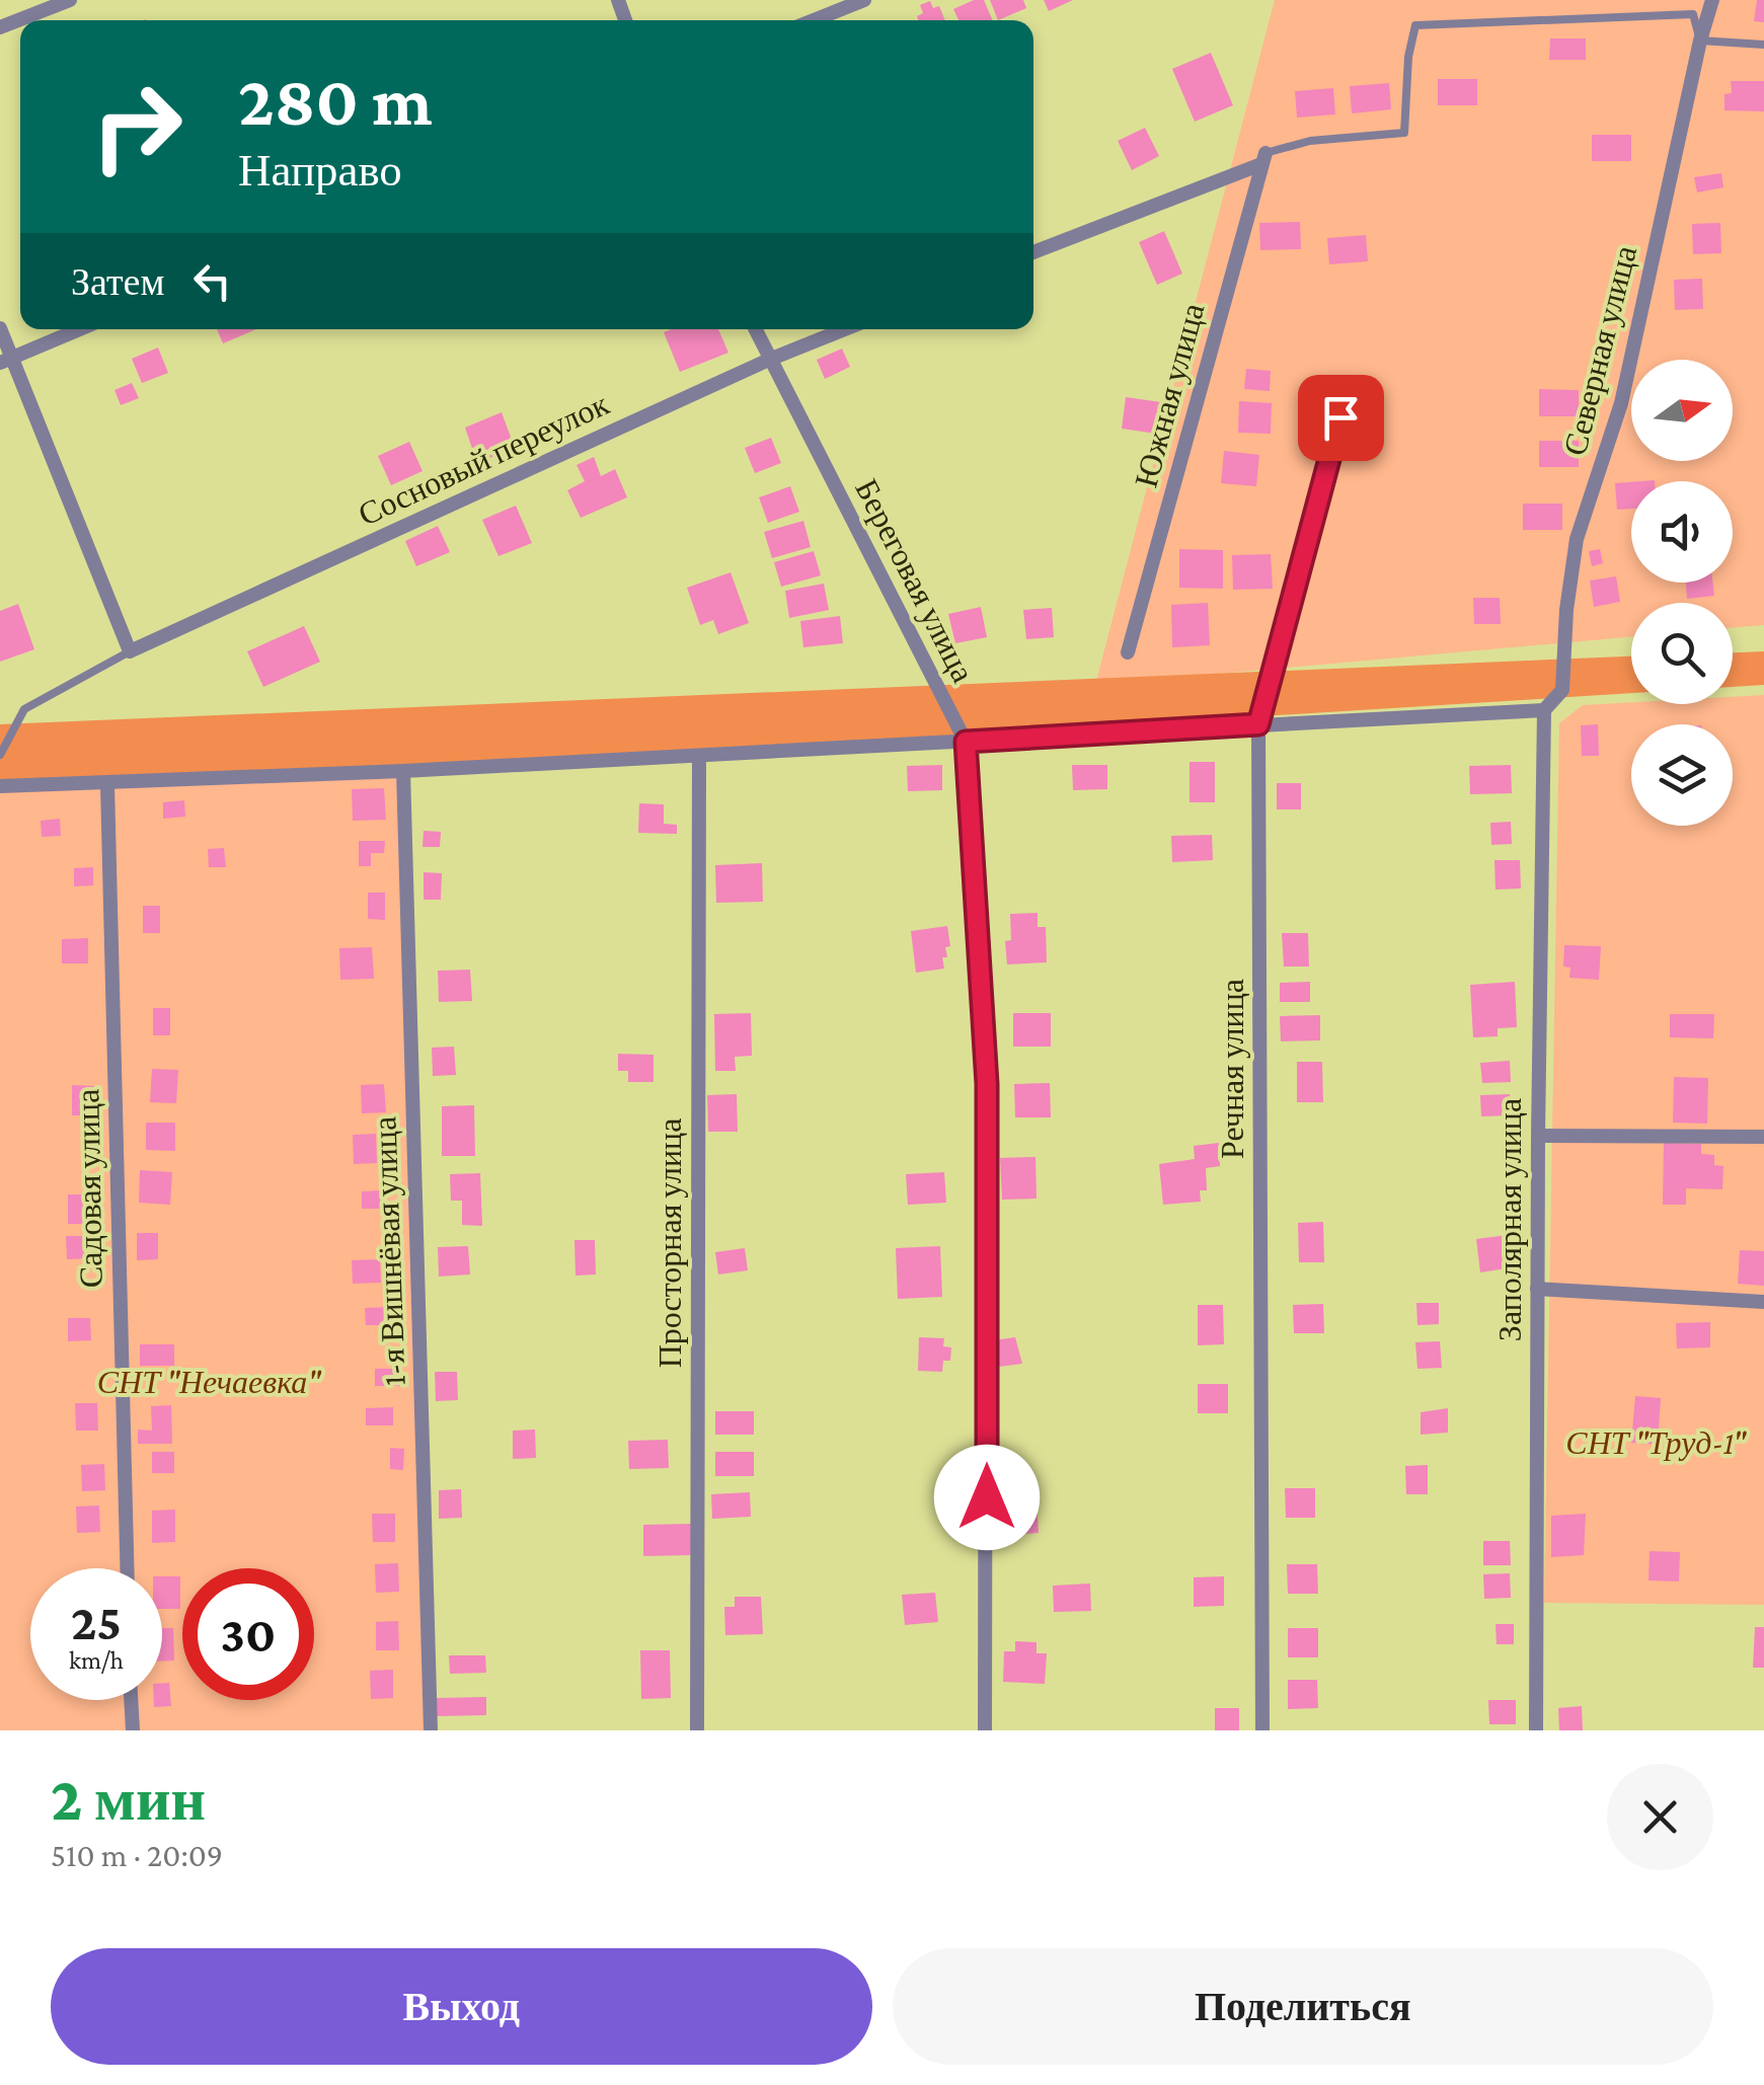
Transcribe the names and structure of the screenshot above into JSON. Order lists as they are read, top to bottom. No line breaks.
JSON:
{"streets":{"street":["Северная улица","Южная улица","Сосновый переулок","Береговая улица","Речная улица","Садовая улица","Заполярная улица","Просторная улица","1-я Вишнёвая улица"]},"crossings":[["Северная улица","Заполярная улица"],["Сосновый переулок","Береговая улица"]],"parks":["СНТ \"Нечаевка\"","СНТ \"Труд-1\""],"north":"right","page":{"turn":["280 m","Направо"],"then":"Затем","speed":"25 km/h","limit":"30","heading":["2 мин","510 m · 20:09"],"buttons":["Выход","Поделиться"]}}
